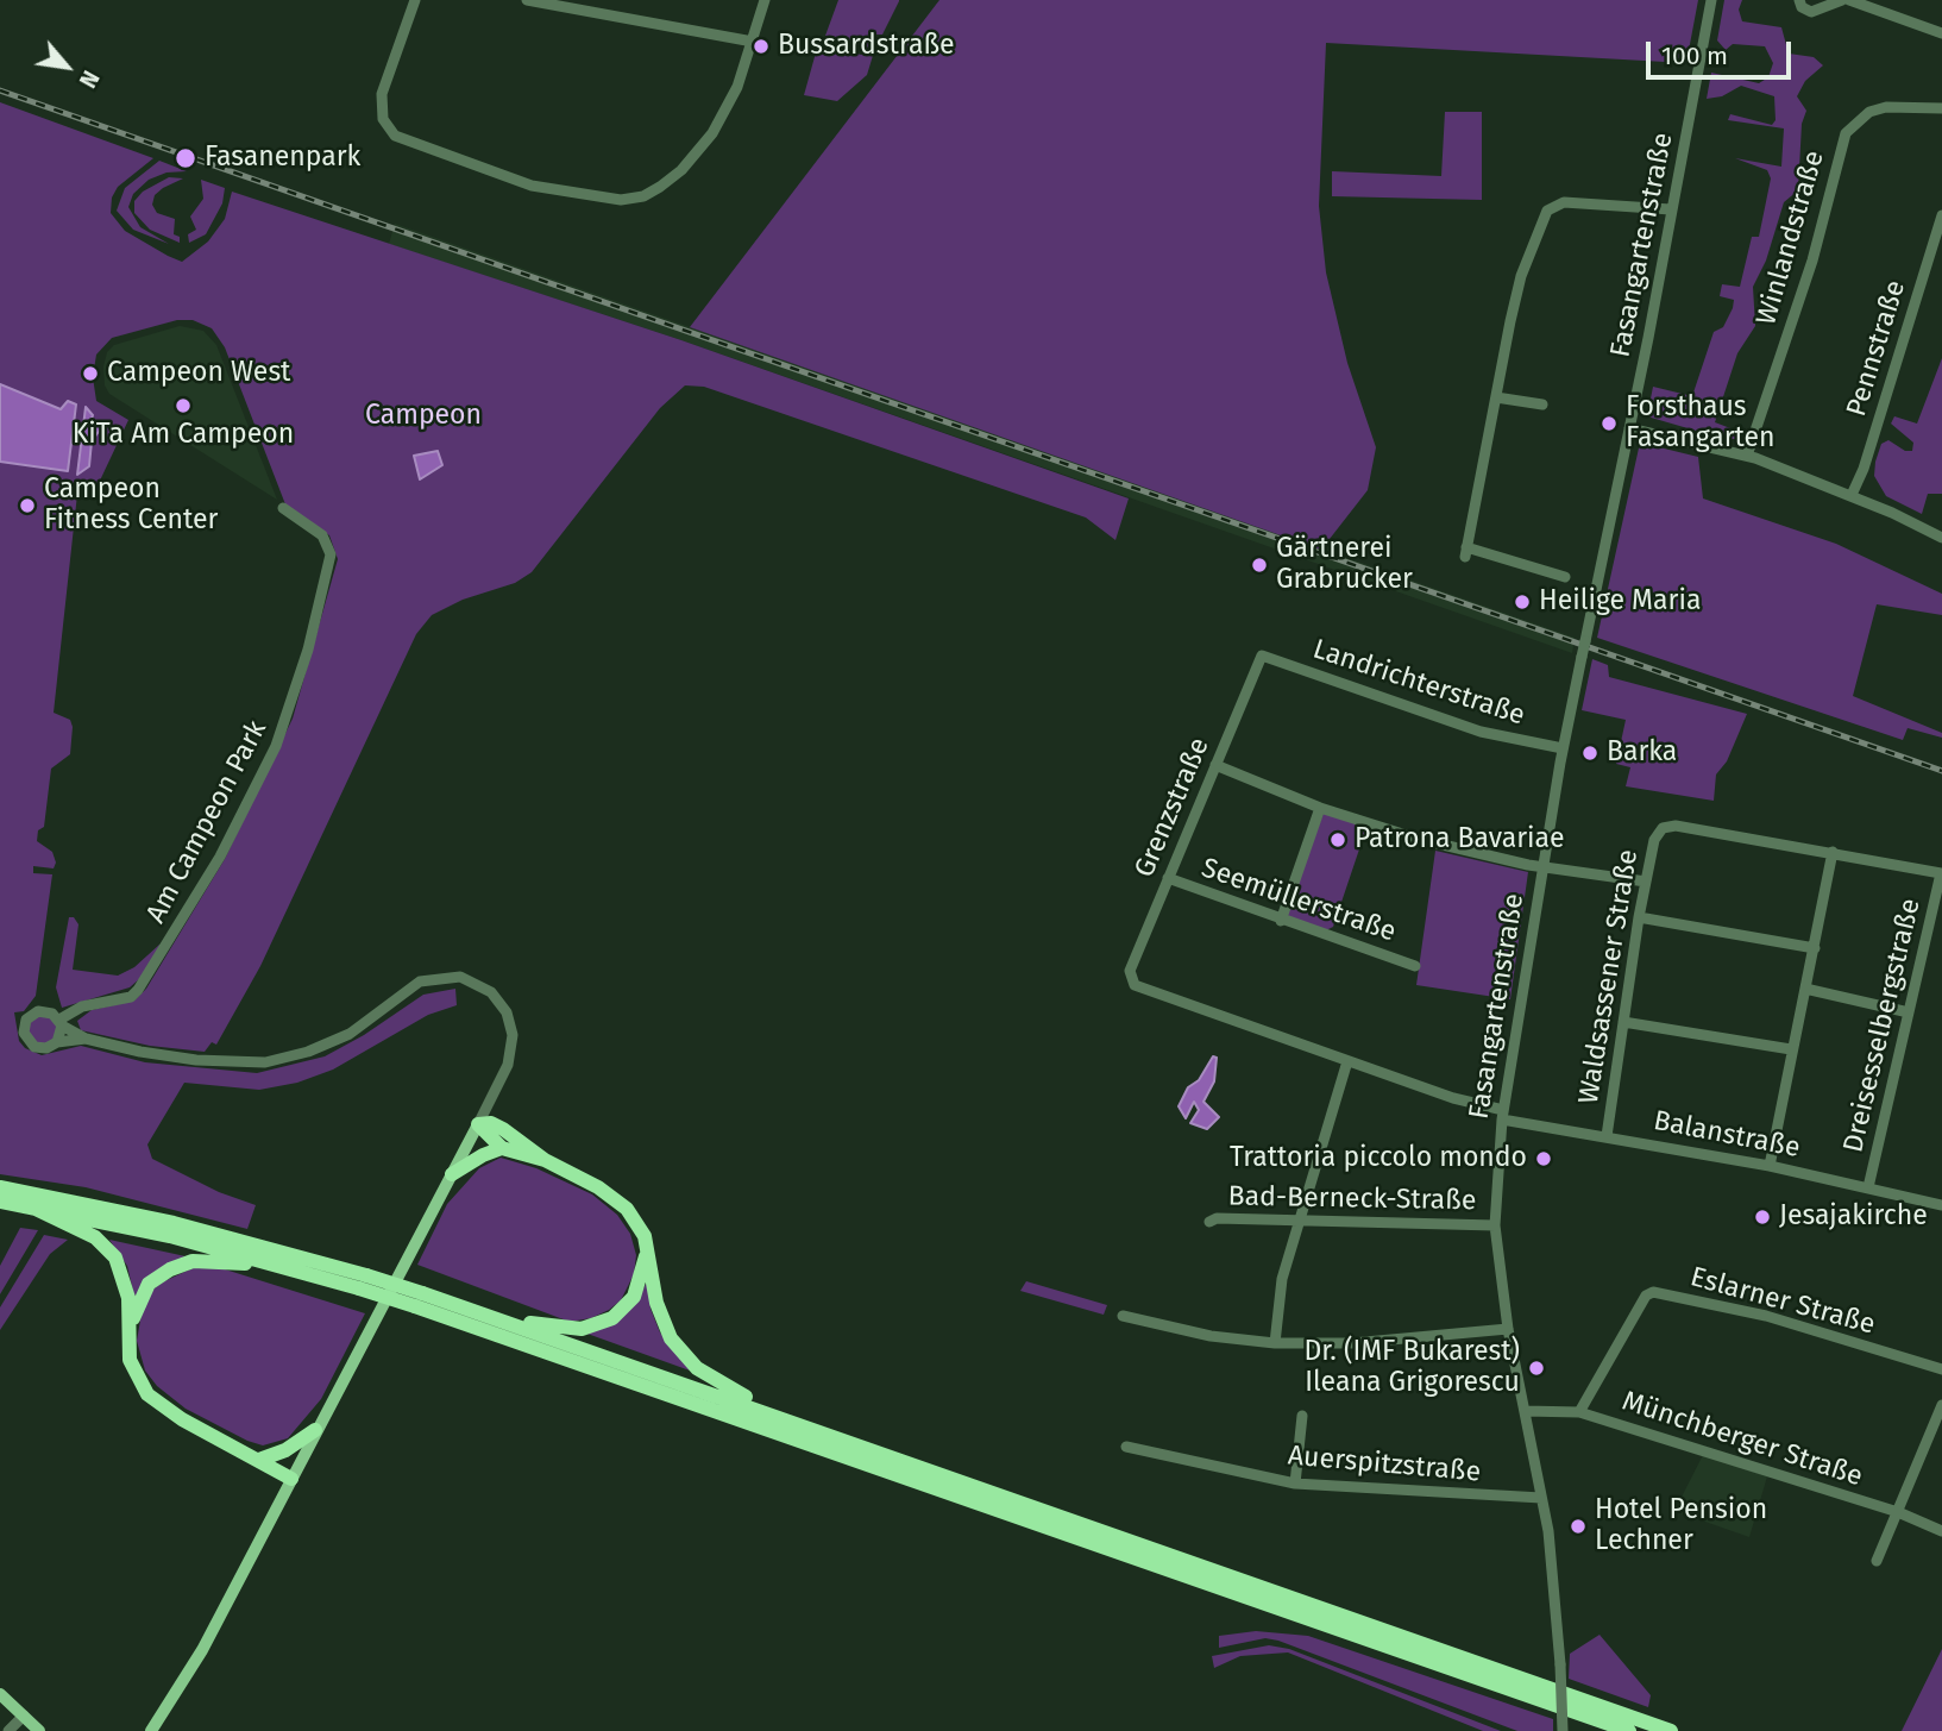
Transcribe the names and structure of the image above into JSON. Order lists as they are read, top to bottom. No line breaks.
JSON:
{"streets":{"street":["Winlandstraße","Fasangartenstraße","Pennstraße","Landrichterstraße","Grenzstraße","Am Campeon Park","Seemüllerstraße","Waldsassener Straße","Dreisesselbergstraße","Balanstraße","Bad-Berneck-Straße","Eslarner Straße","Münchberger Straße","Auerspitzstraße"]},"crossings":[["Fasangartenstraße","Landrichterstraße"],["Fasangartenstraße","Balanstraße"],["Fasangartenstraße","Bad-Berneck-Straße"],["Fasangartenstraße","Münchberger Straße"],["Fasangartenstraße","Auerspitzstraße"],["Landrichterstraße","Grenzstraße"],["Grenzstraße","Seemüllerstraße"],["Grenzstraße","Balanstraße"],["Waldsassener Straße","Balanstraße"],["Dreisesselbergstraße","Balanstraße"],["Eslarner Straße","Münchberger Straße"]],"parks":["Campeon"],"places":["Bussardstraße","Fasanenpark","Campeon West","KiTa Am Campeon","Forsthaus Fasangarten","Campeon Fitness Center","Gärtnerei Grabrucker","Heilige Maria","Barka","Patrona Bavariae","Trattoria piccolo mondo","Jesajakirche","Dr. (IMF Bukarest) Ileana Grigorescu","Hotel Pension Lechner"],"scale_bar":"100 m","north":"bottom right"}
